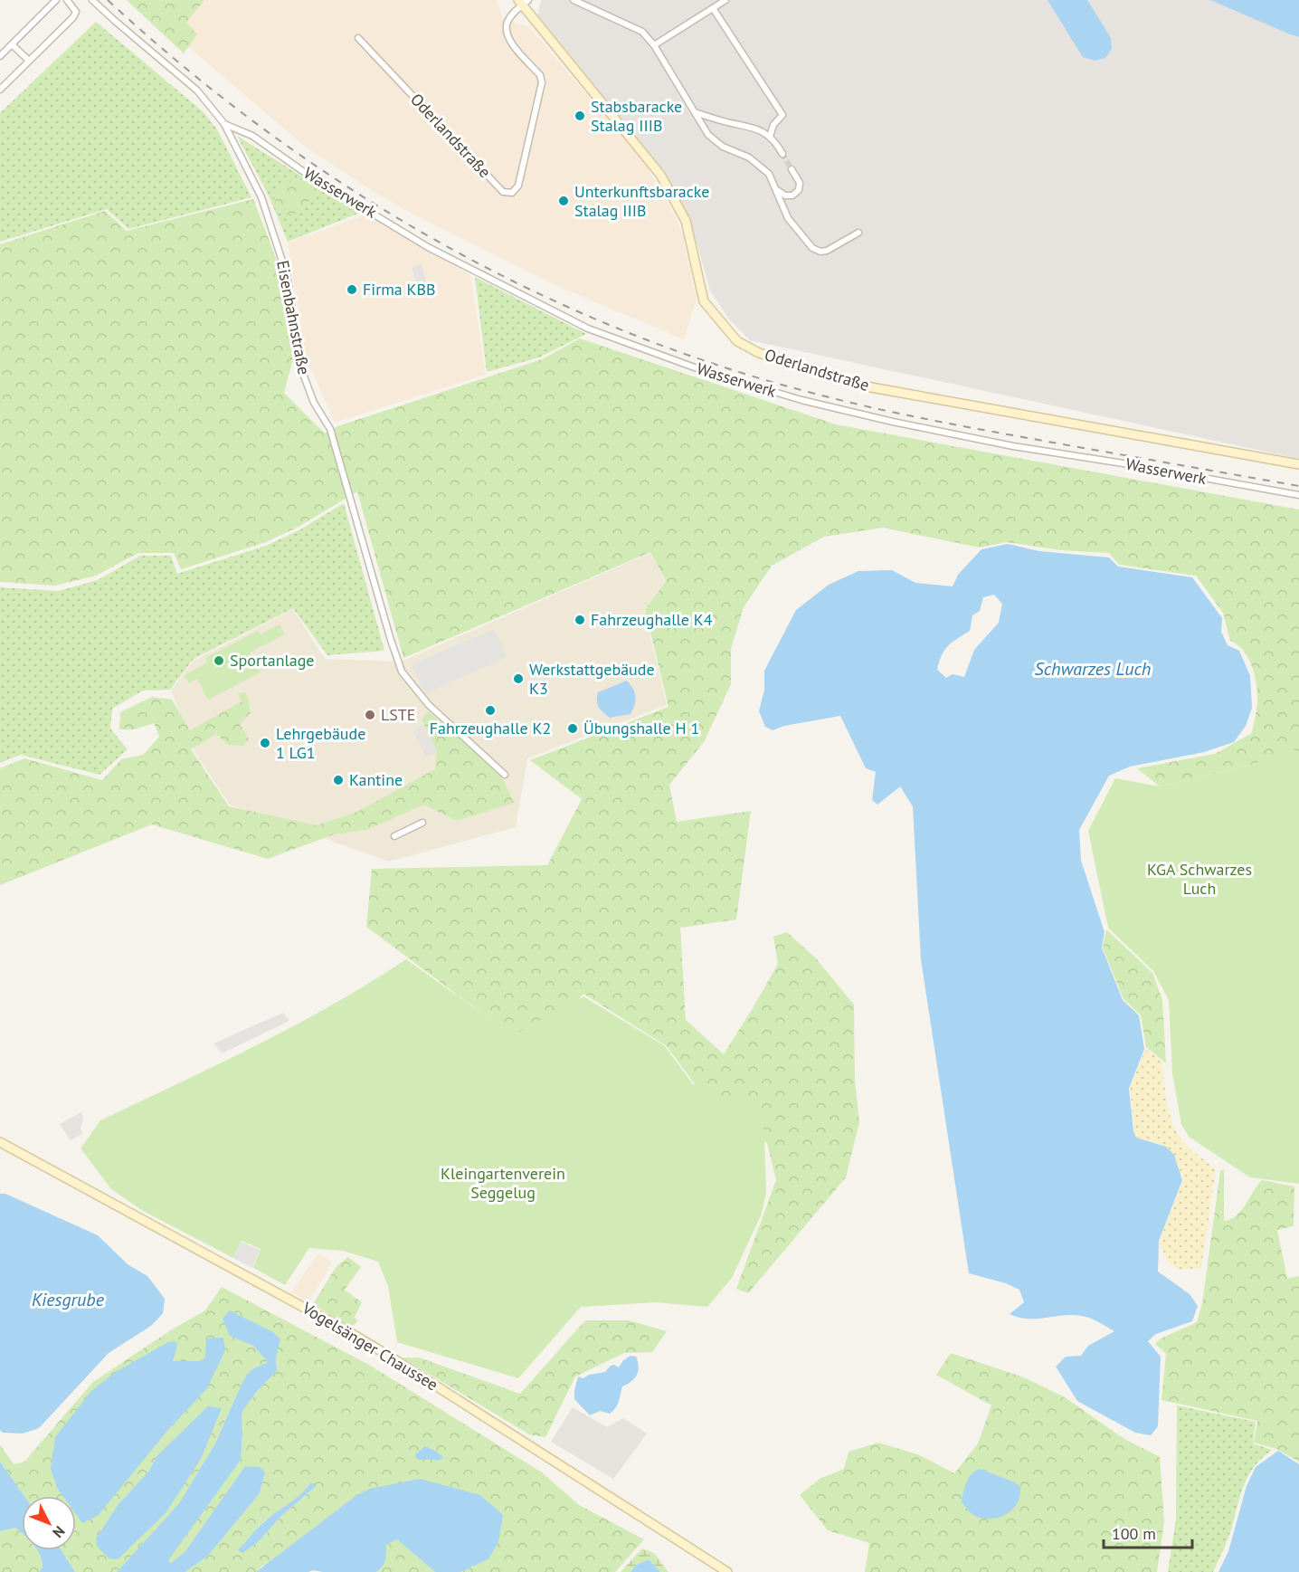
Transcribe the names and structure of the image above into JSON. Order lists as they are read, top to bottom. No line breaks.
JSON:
{"streets":{"street":["Oderlandstraße","Wasserwerk","Eisenbahnstraße","Vogelsänger Chaussee"]},"crossings":[["Wasserwerk","Eisenbahnstraße"]],"water":["Schwarzes Luch","Kiesgrube"],"parks":["KGA Schwarzes Luch","Kleingartenverein Seggelug"],"places":["Stabsbaracke Stalag IIIB","Unterkunftsbaracke Stalag IIIB","Firma KBB","Fahrzeughalle K4","Sportanlage","Werkstattgebäude K3","Fahrzeughalle K2","LSTE","Übungshalle H 1","Lehrgebäude 1 LG1","Kantine"],"scale_bar":"100 m","north":"bottom right"}
